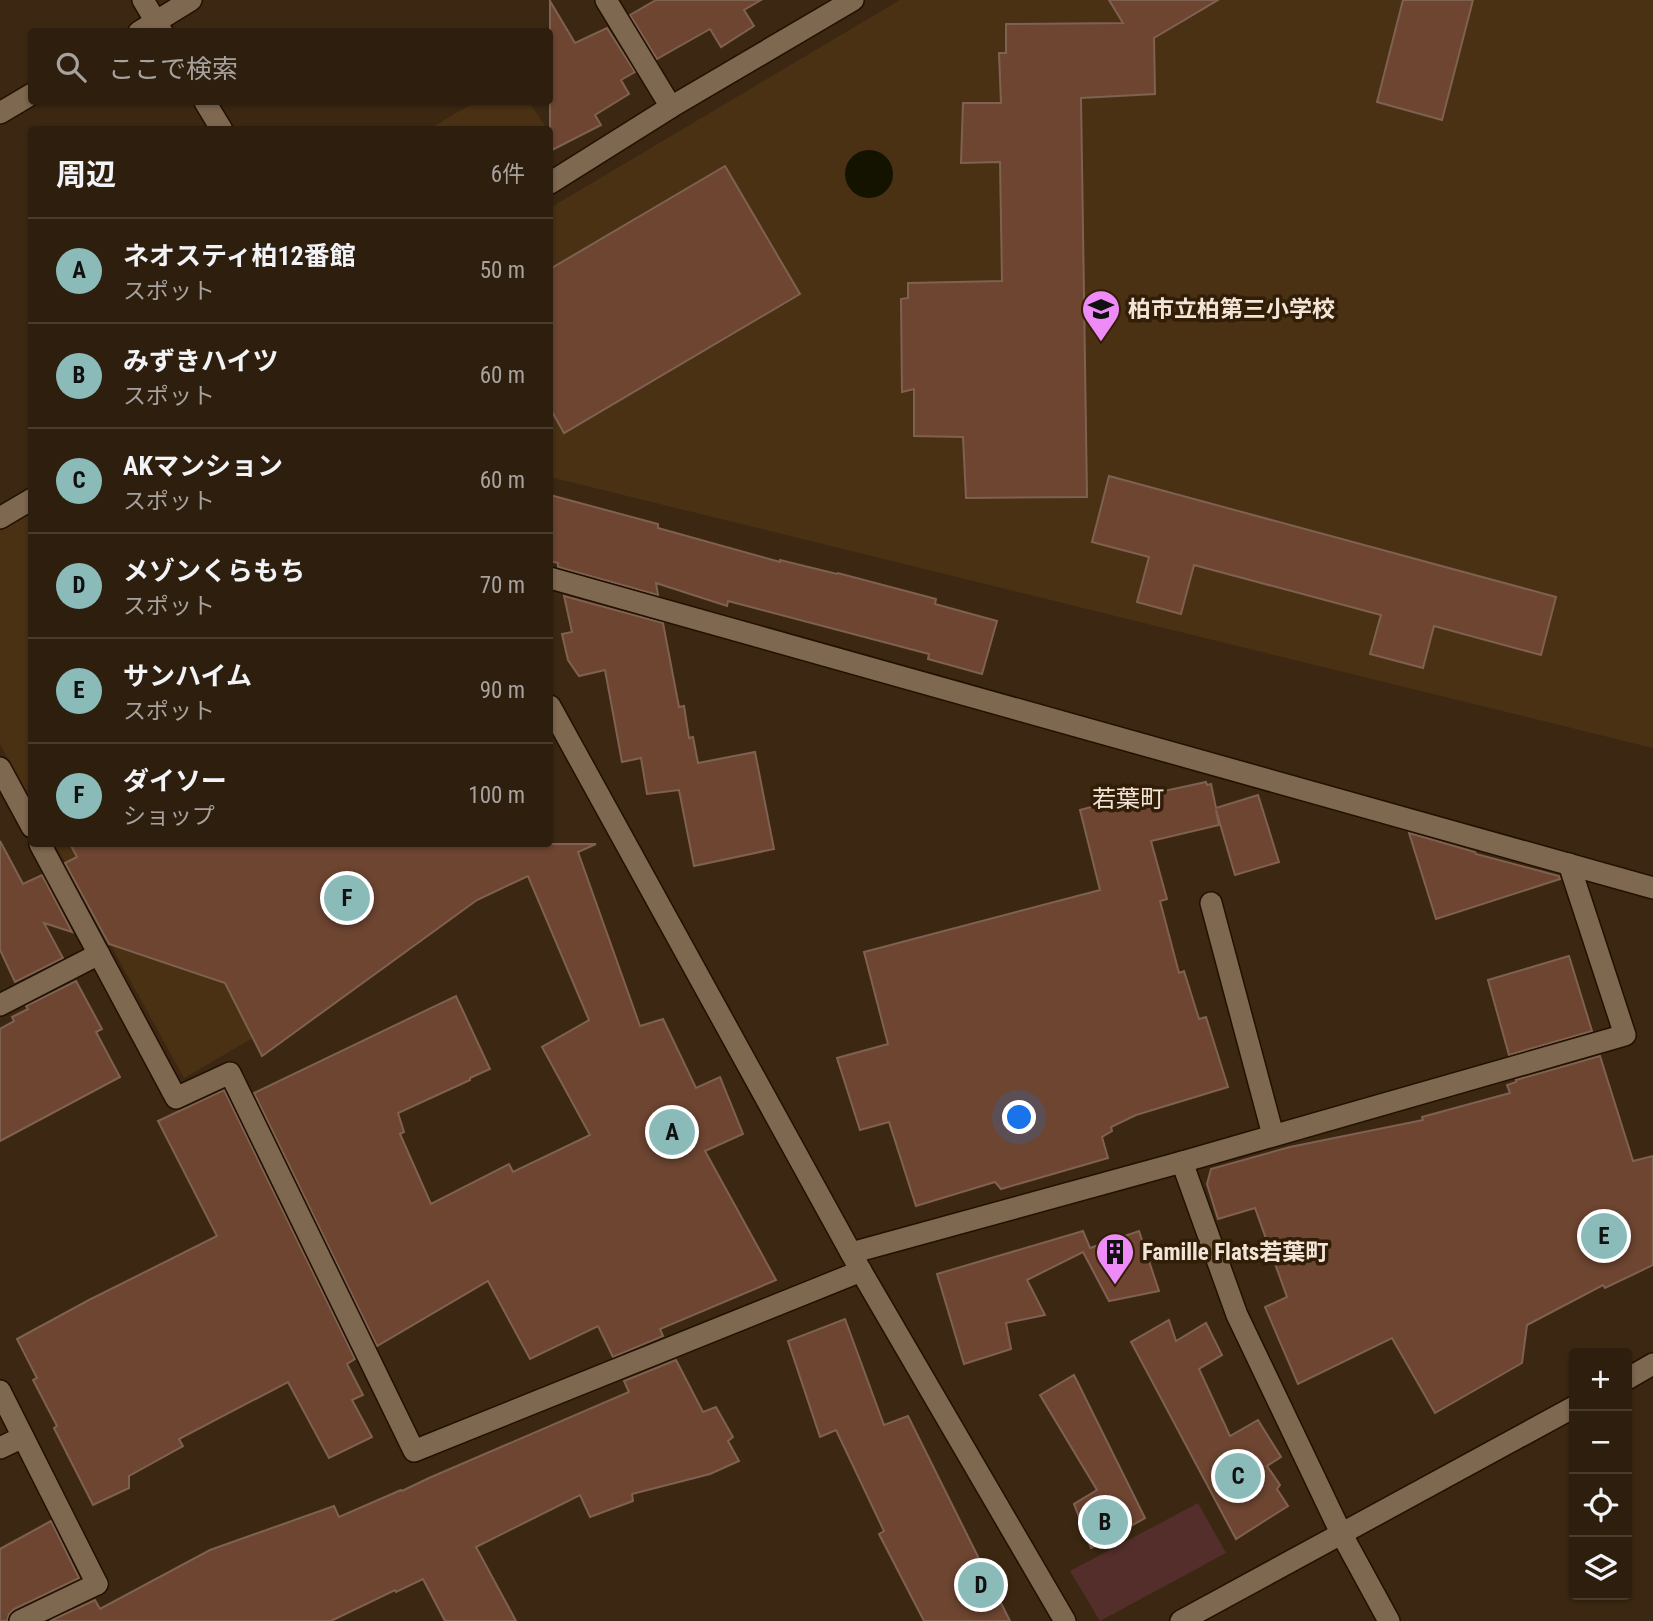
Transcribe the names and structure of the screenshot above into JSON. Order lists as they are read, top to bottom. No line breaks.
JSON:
{"districts":["若葉町"],"places":{"school or university":["柏市立柏第三小学校"],"building":["Famille Flats若葉町"]},"page":{"search":"ここで検索","heading":["周辺","6件"],"list":[{"mark":"A","name":"ネオスティ柏12番館","note":"スポット","value":"50 m"},{"mark":"B","name":"みずきハイツ","note":"スポット","value":"60 m"},{"mark":"C","name":"AKマンション","note":"スポット","value":"60 m"},{"mark":"D","name":"メゾンくらもち","note":"スポット","value":"70 m"},{"mark":"E","name":"サンハイム","note":"スポット","value":"90 m"},{"mark":"F","name":"ダイソー","note":"ショップ","value":"100 m"}],"pins":["F","A","E","C","B","D"],"map_buttons":["+","−"]}}
